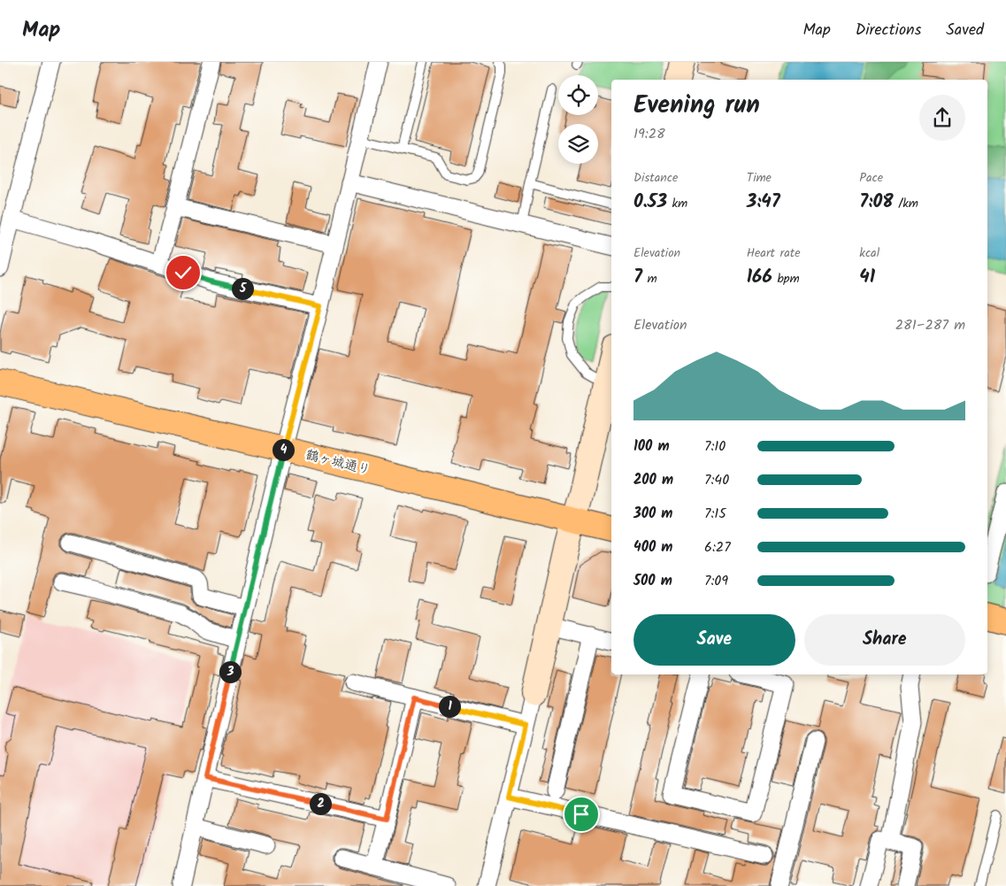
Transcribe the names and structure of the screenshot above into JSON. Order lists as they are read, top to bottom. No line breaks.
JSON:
{"streets":{"highway":["鶴ヶ城通り"]},"page":{"header":"Map","nav":["Map","Directions","Saved"],"heading":["Evening run","19:28"],"stats":[["Distance","0.53 km"],["Time","3:47"],["Pace","7:08 /km"],["Elevation","7 m"],["Heart rate","166 bpm"],["kcal","41"]],"pins":["5","4","3","1","2"],"chart":["Elevation","281–287 m"],"list":[{"name":"100 m","note":"7:10"},{"name":"200 m","note":"7:40"},{"name":"300 m","note":"7:15"},{"name":"400 m","note":"6:27"},{"name":"500 m","note":"7:09"}],"buttons":["Save","Share"]}}
